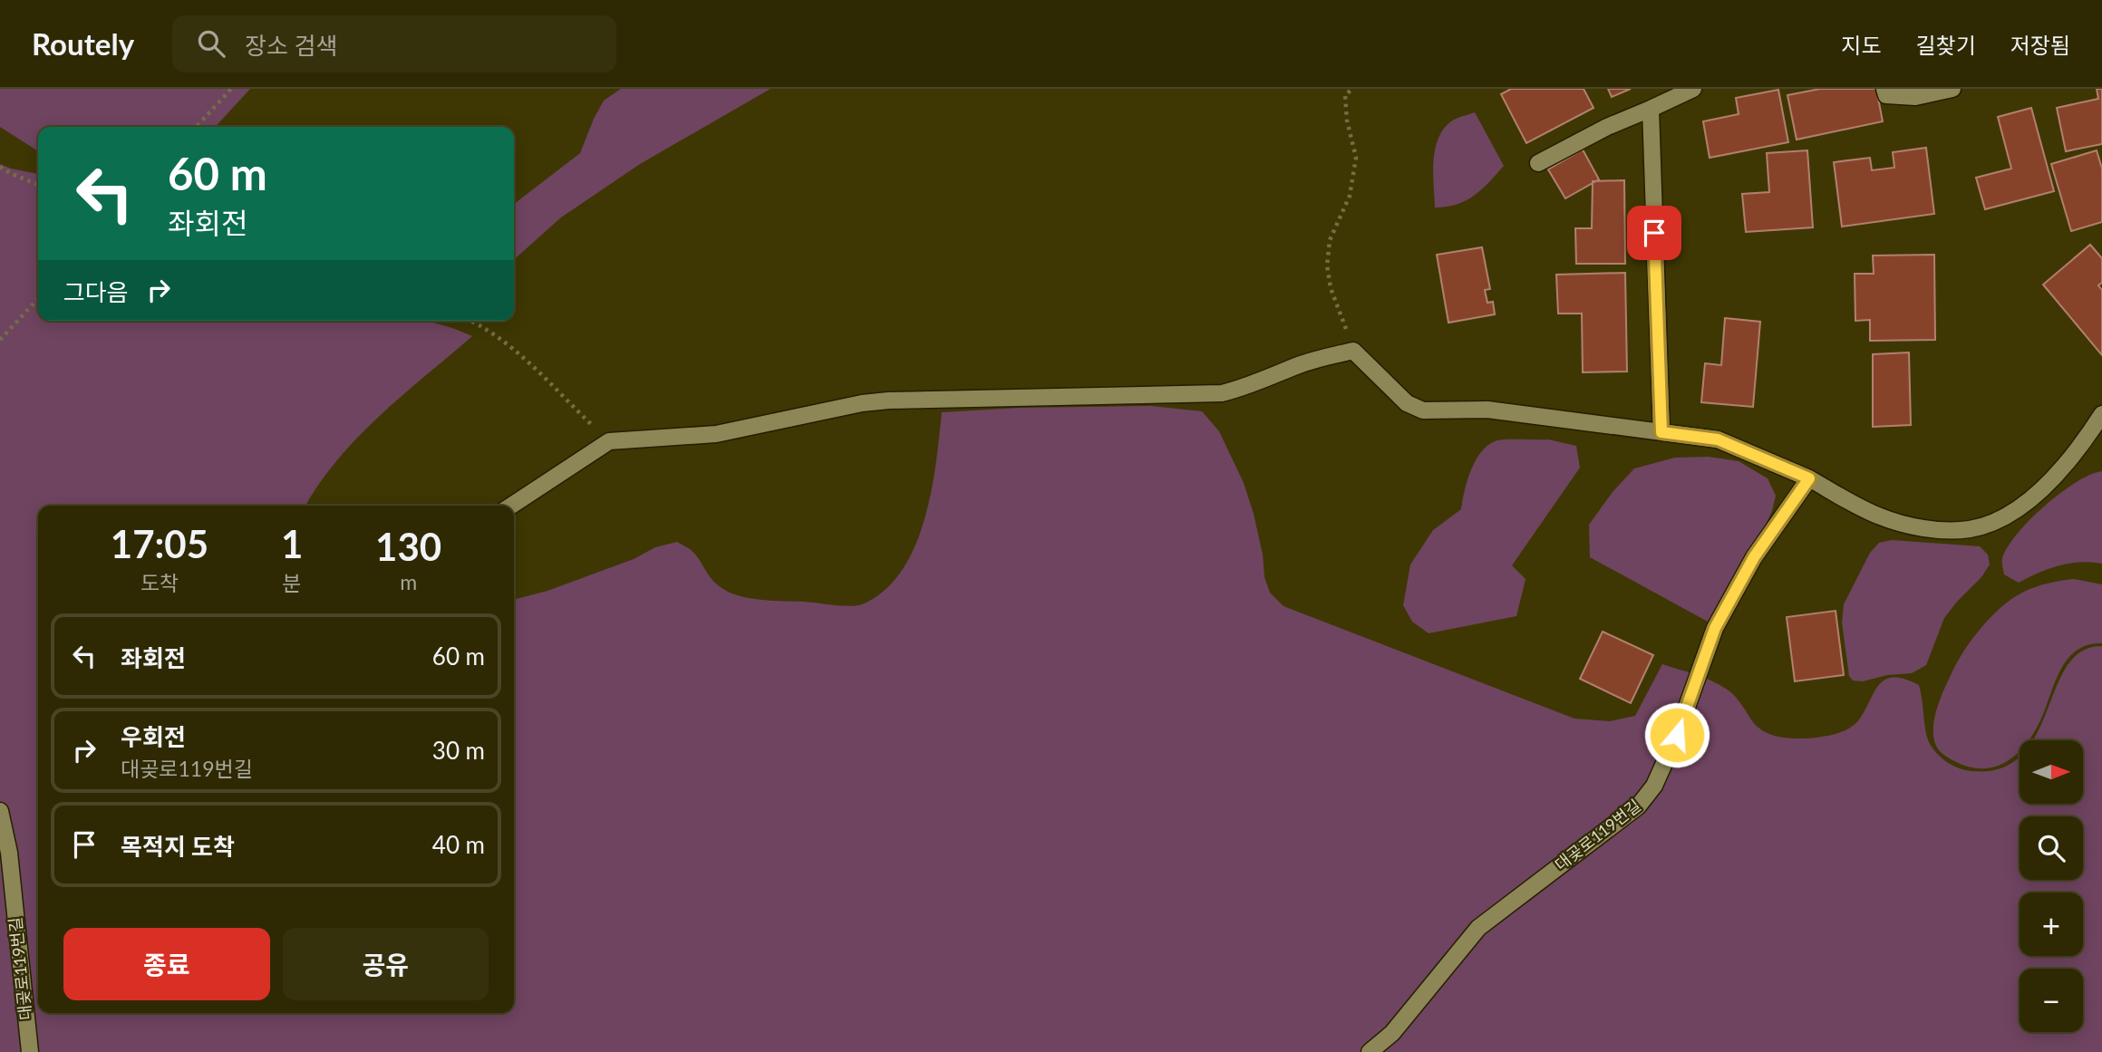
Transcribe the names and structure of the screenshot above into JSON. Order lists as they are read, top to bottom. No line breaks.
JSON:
{"streets":{"lane":["대곶로119번길"]},"north":"right","page":{"header":"Routely","search":"장소 검색","nav":["지도","길찾기","저장됨"],"turn":["60 m","좌회전"],"then":"그다음","eta":["17:05","도착","1","분","130","m"],"list":[{"name":"좌회전","value":"60 m"},{"name":"우회전","note":"대곶로119번길","value":"30 m"},{"name":"목적지 도착","value":"40 m"}],"map_buttons":["+","−"],"buttons":["종료","공유"]}}
